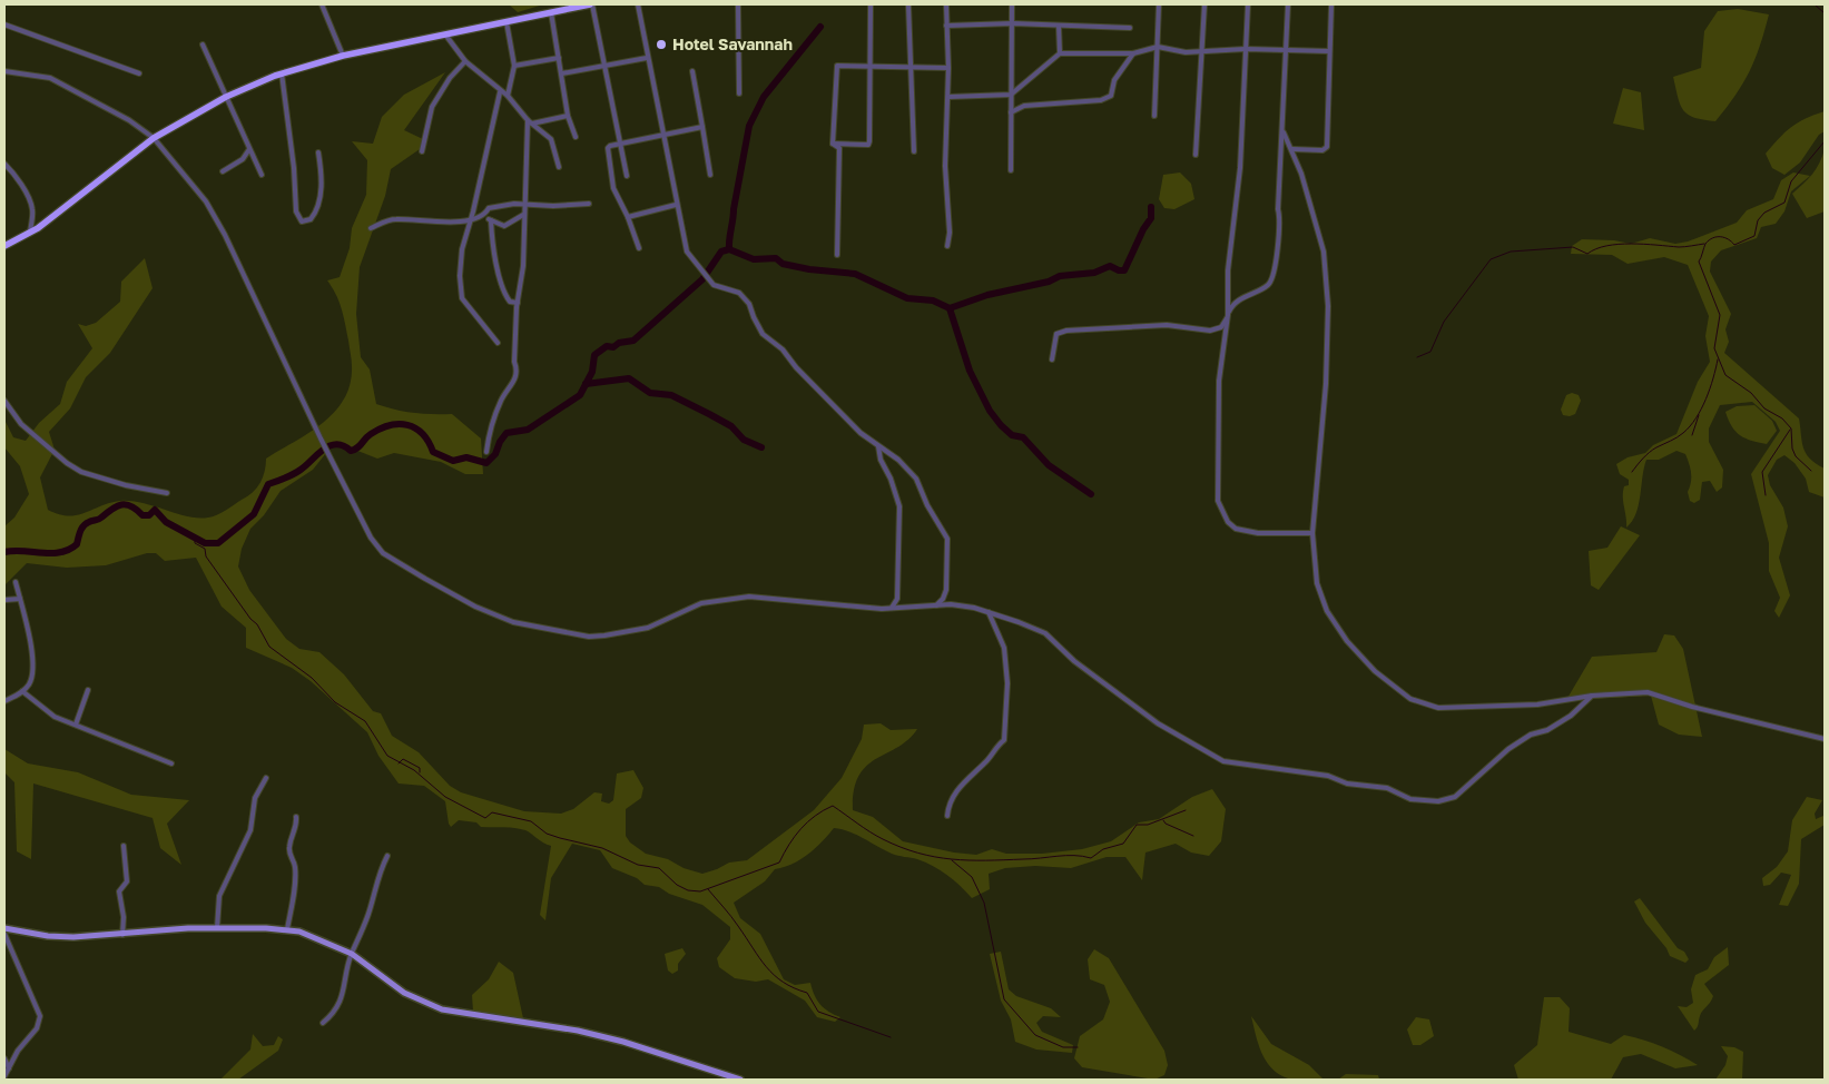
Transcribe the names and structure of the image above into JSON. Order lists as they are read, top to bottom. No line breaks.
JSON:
{"places":["Hotel Savannah"]}
